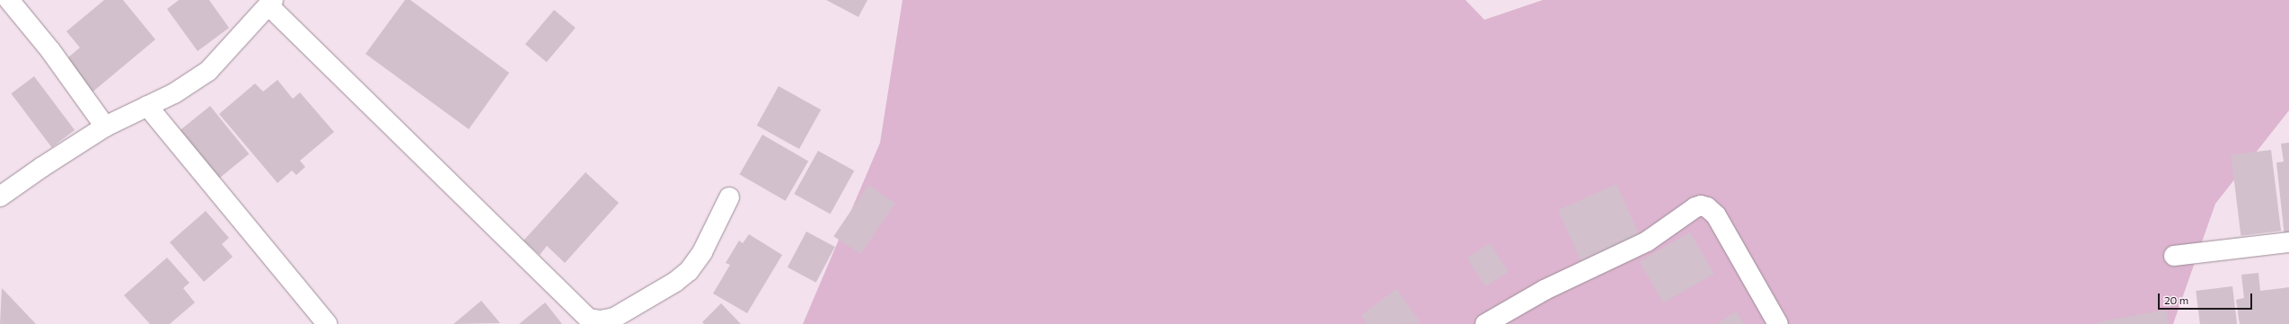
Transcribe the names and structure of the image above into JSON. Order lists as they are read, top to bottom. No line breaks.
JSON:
{"scale_bar":"20 m"}
